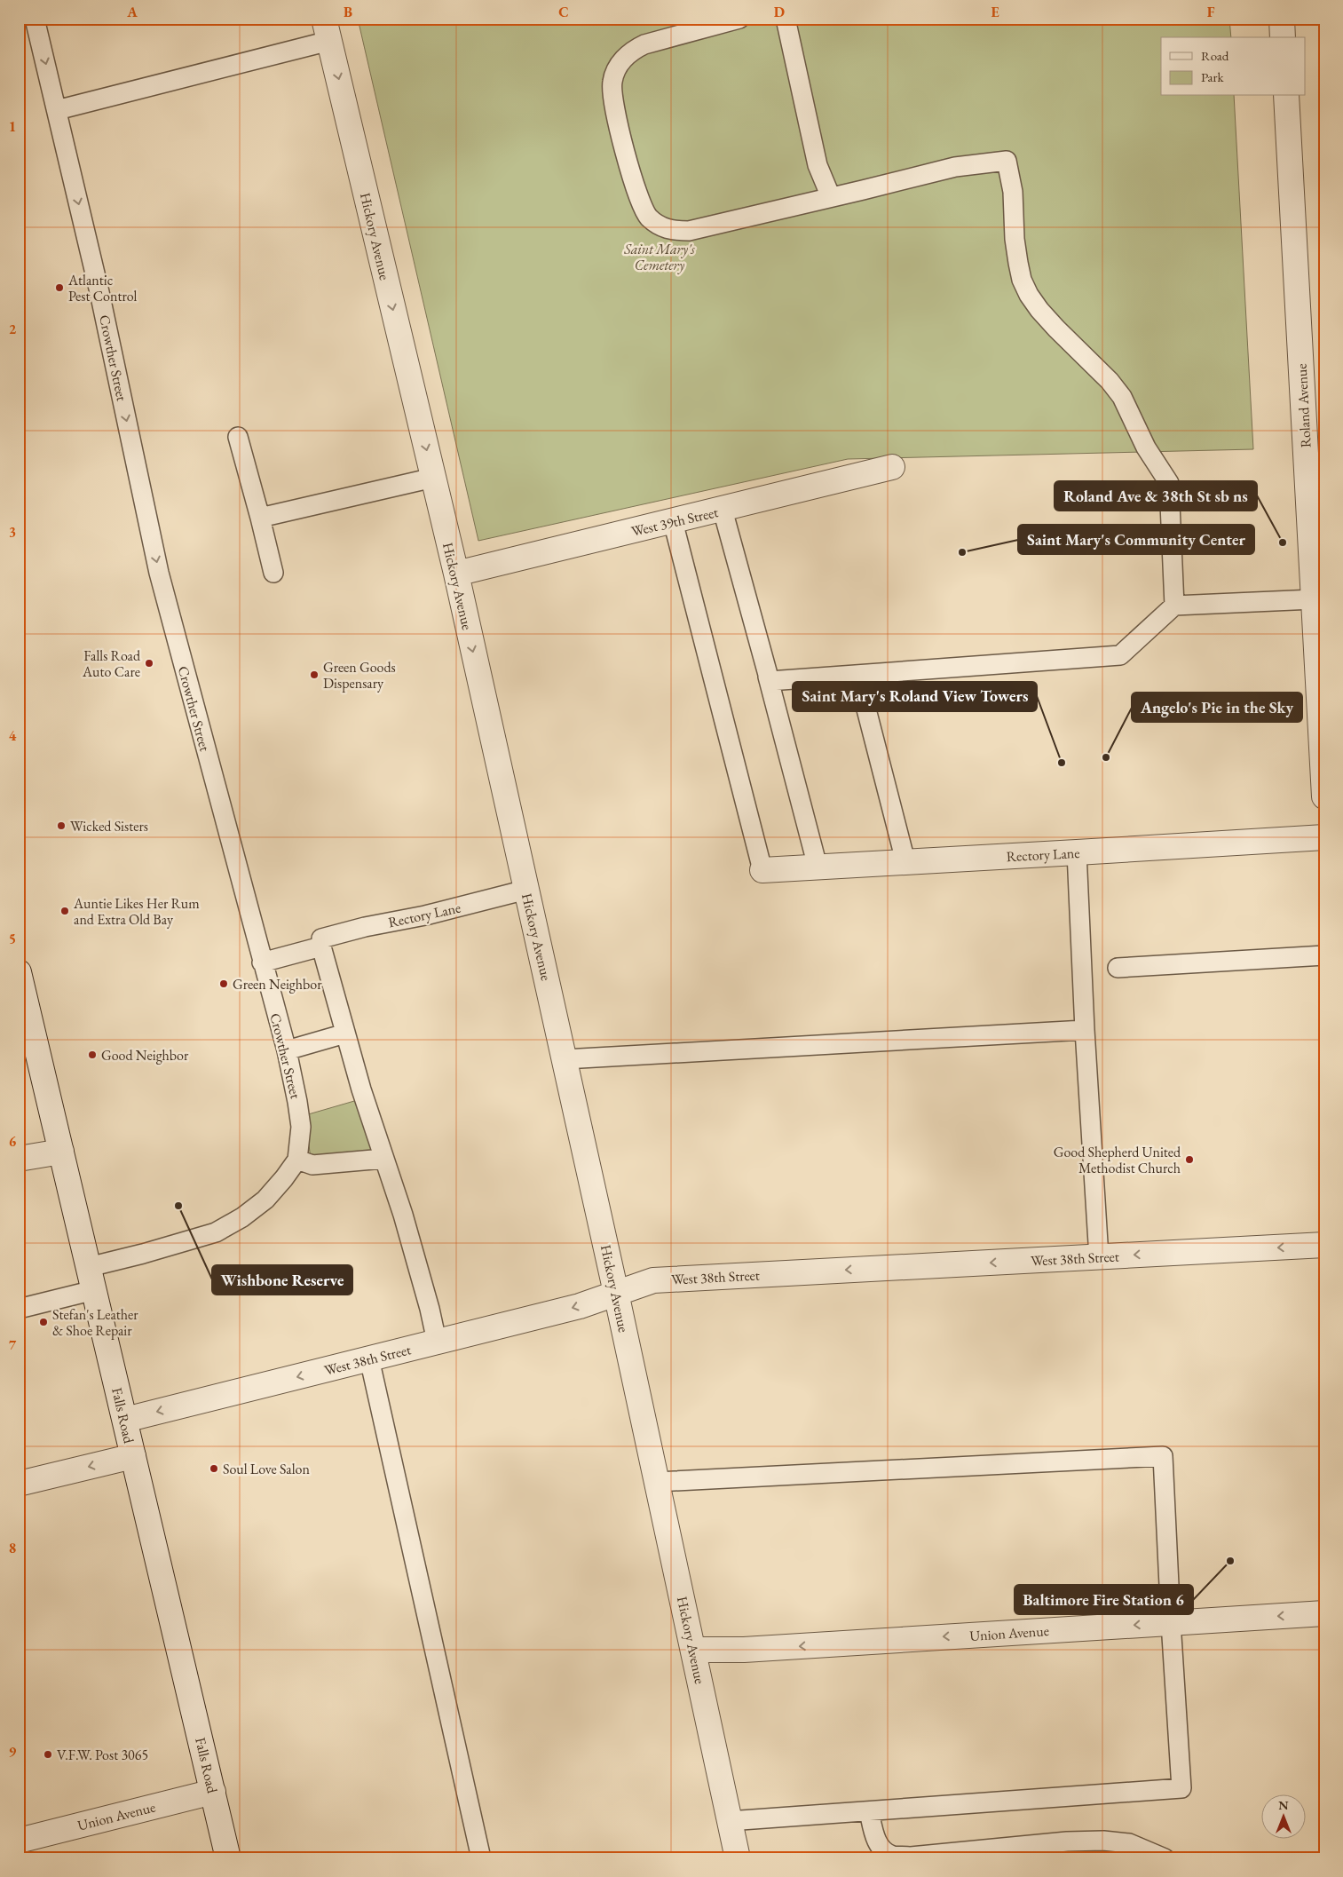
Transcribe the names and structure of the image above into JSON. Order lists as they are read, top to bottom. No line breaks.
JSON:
{"streets":{"street":["Hickory Avenue","Roland Avenue","West 39th Street","Rectory Lane","West 38th Street","Falls Road","Union Avenue"],"lane":["Crowther Street"]},"crossings":[["Hickory Avenue","West 39th Street"],["Hickory Avenue","Rectory Lane"],["Hickory Avenue","West 38th Street"],["Hickory Avenue","Union Avenue"],["Crowther Street","Rectory Lane"],["Crowther Street","Falls Road"],["West 38th Street","Falls Road"],["Falls Road","Union Avenue"]],"one_way":["Hickory Avenue","Crowther Street","West 38th Street","Union Avenue"],"parks":["Saint Mary's Cemetery"],"places":["Atlantic Pest Control","Roland Ave & 38th St sb ns","Saint Mary's Community Center","Falls Road Auto Care","Green Goods Dispensary","Angelo's Pie in the Sky","Saint Mary's Roland View Towers","Wicked Sisters","Auntie Likes Her Rum and Extra Old Bay","Green Neighbor","Good Neighbor","Good Shepherd United Methodist Church","Wishbone Reserve","Stefan's Leather & Shoe Repair","Soul Love Salon","Baltimore Fire Station 6","V.F.W. Post 3065"],"legend":["Road","Park"],"north":"top","grid":{"columns":["A","B","C","D","E","F"],"rows":["1","2","3","4","5","6","7","8","9"]}}
